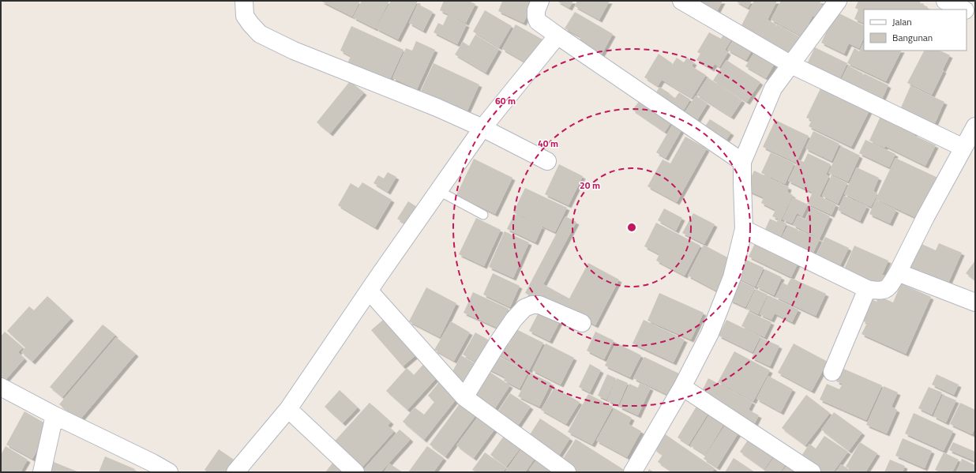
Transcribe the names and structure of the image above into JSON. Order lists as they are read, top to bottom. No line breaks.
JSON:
{"legend":["Jalan","Bangunan"],"rings":["60 m","40 m","20 m"]}
